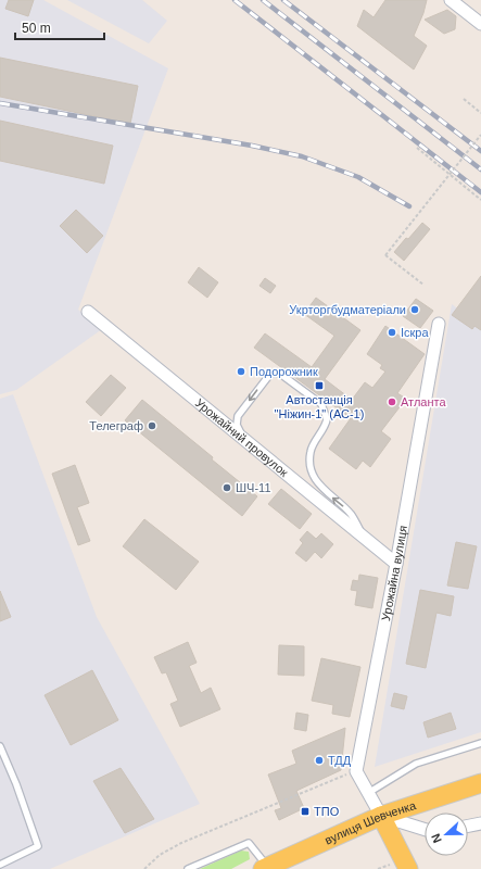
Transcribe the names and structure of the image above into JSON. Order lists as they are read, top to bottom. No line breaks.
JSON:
{"streets":{"main road":["вулиця Шевченка"],"street":["Урожайний провулок","Урожайна вулиця"]},"crossings":[["Урожайний провулок","Урожайна вулиця"]],"places":{"other":["Укрторгбудматеріали","Іскра","Подорожник","Атланта","Телеграф","ШЧ-11","ТДД"],"transit":["Автостанція \"Ніжин-1\" (АС-1)","ТПО"]},"scale_bar":"50 m","north":"left"}
